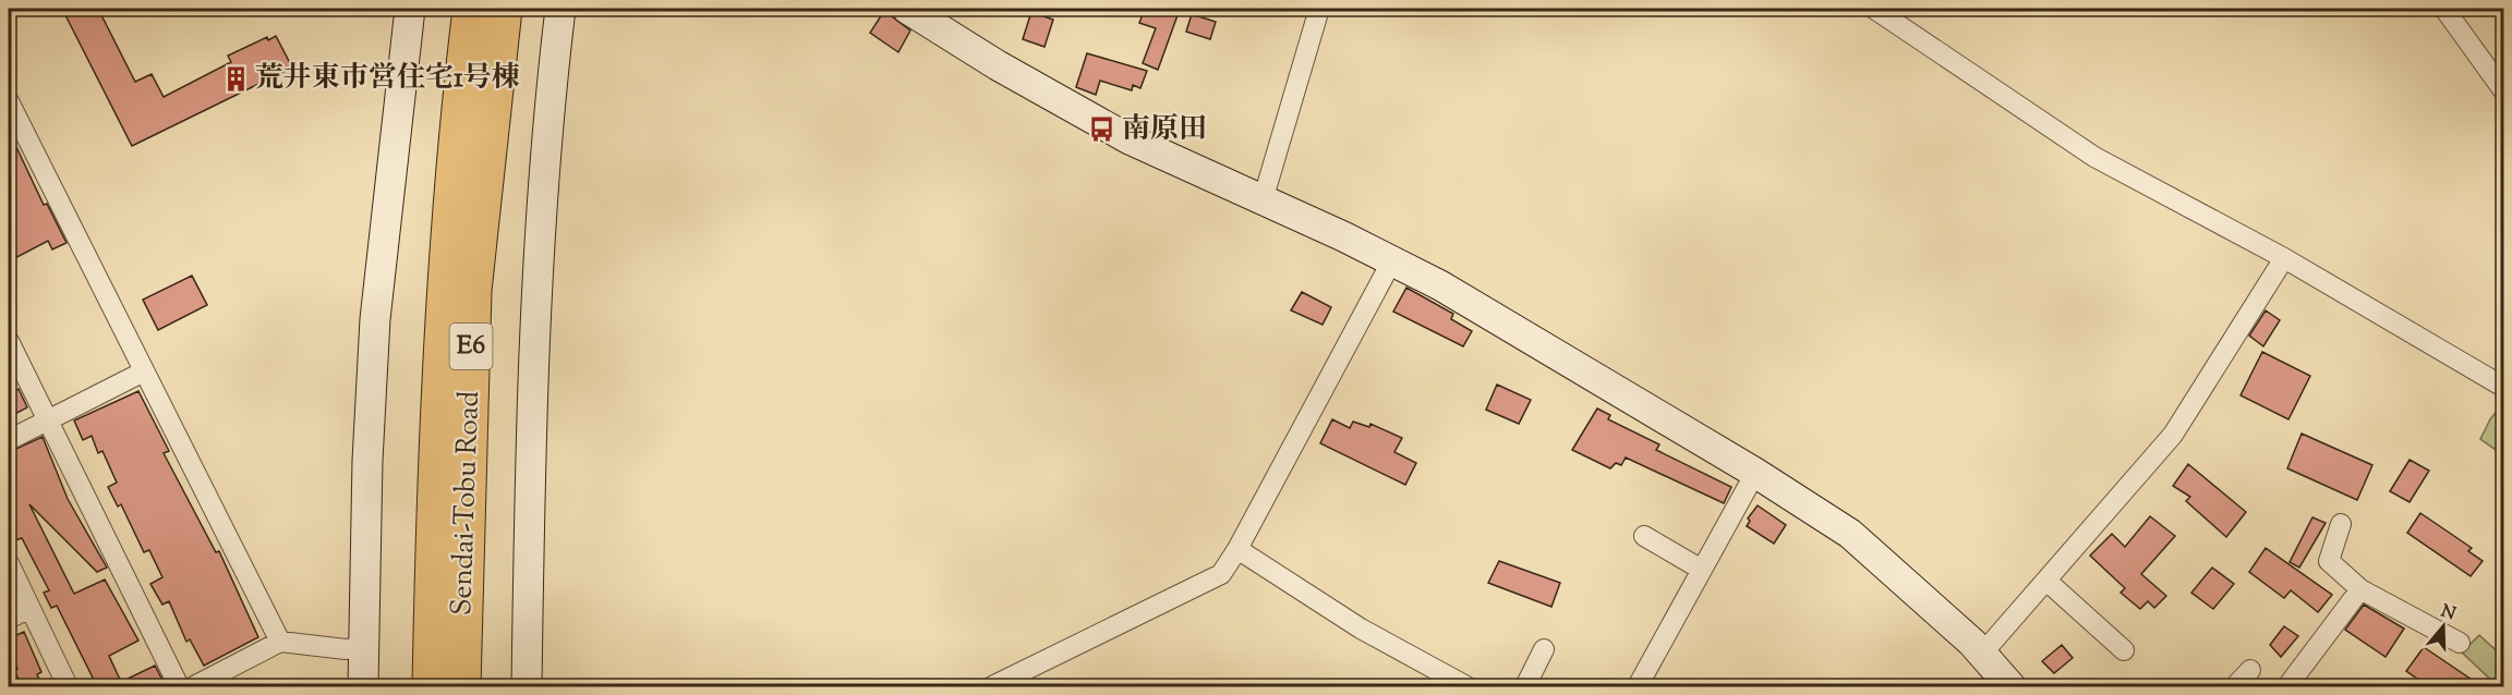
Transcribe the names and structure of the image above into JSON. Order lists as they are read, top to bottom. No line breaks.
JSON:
{"streets":{"highway":["E6","Sendai-Tobu Road"]},"places":{"building":["荒井東市営住宅1号棟"],"bus stop":["南原田"]},"north":"top"}
